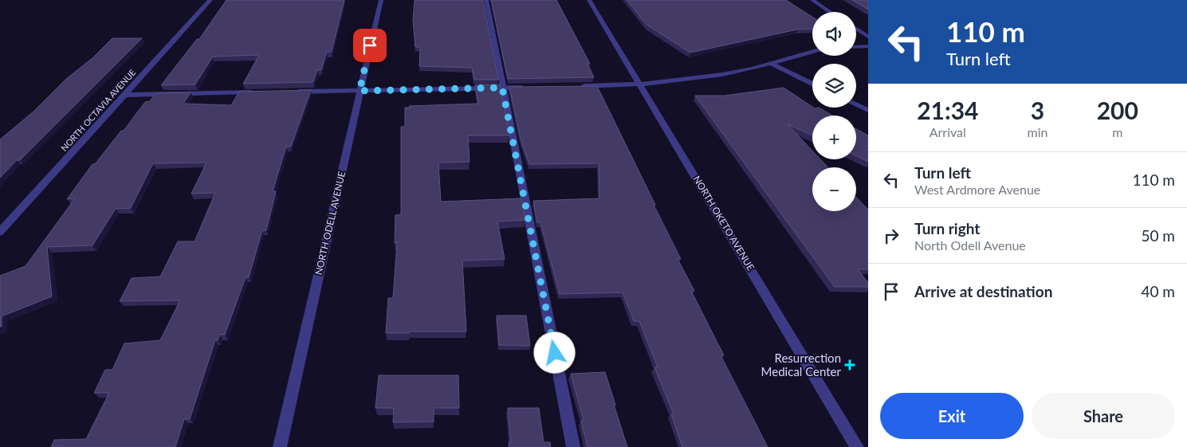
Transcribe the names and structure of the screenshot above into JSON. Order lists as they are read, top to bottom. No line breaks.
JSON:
{"streets":{"street":["NORTH OCTAVIA AVENUE","NORTH ODELL AVENUE","NORTH OKETO AVENUE"]},"places":{"health":["Resurrection Medical Center"]},"page":{"turn":["110 m","Turn left"],"map_buttons":["+","−"],"eta":["21:34","Arrival","3","min","200","m"],"list":[{"name":"Turn left","note":"West Ardmore Avenue","value":"110 m"},{"name":"Turn right","note":"North Odell Avenue","value":"50 m"},{"name":"Arrive at destination","value":"40 m"}],"buttons":["Exit","Share"]}}
